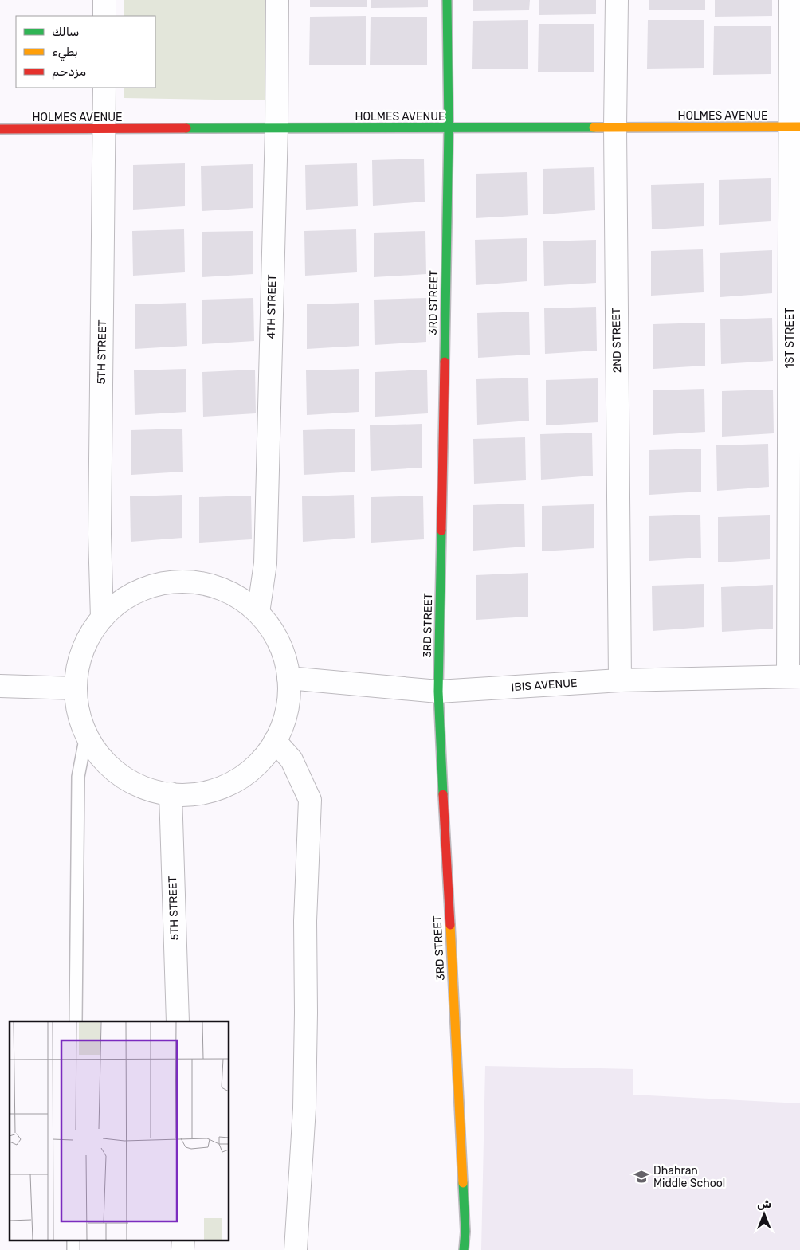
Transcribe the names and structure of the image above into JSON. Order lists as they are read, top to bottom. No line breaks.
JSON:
{"streets":{"street":["HOLMES AVENUE","3RD STREET","4TH STREET","1ST STREET","2ND STREET","5TH STREET","IBIS AVENUE"]},"crossings":[["HOLMES AVENUE","3RD STREET"],["HOLMES AVENUE","4TH STREET"],["HOLMES AVENUE","1ST STREET"],["HOLMES AVENUE","2ND STREET"],["HOLMES AVENUE","5TH STREET"],["3RD STREET","IBIS AVENUE"],["1ST STREET","IBIS AVENUE"],["2ND STREET","IBIS AVENUE"]],"places":{"school or university":["Dhahran Middle School"]},"legend":["سالك","بطيء","مزدحم"],"north":"top"}
